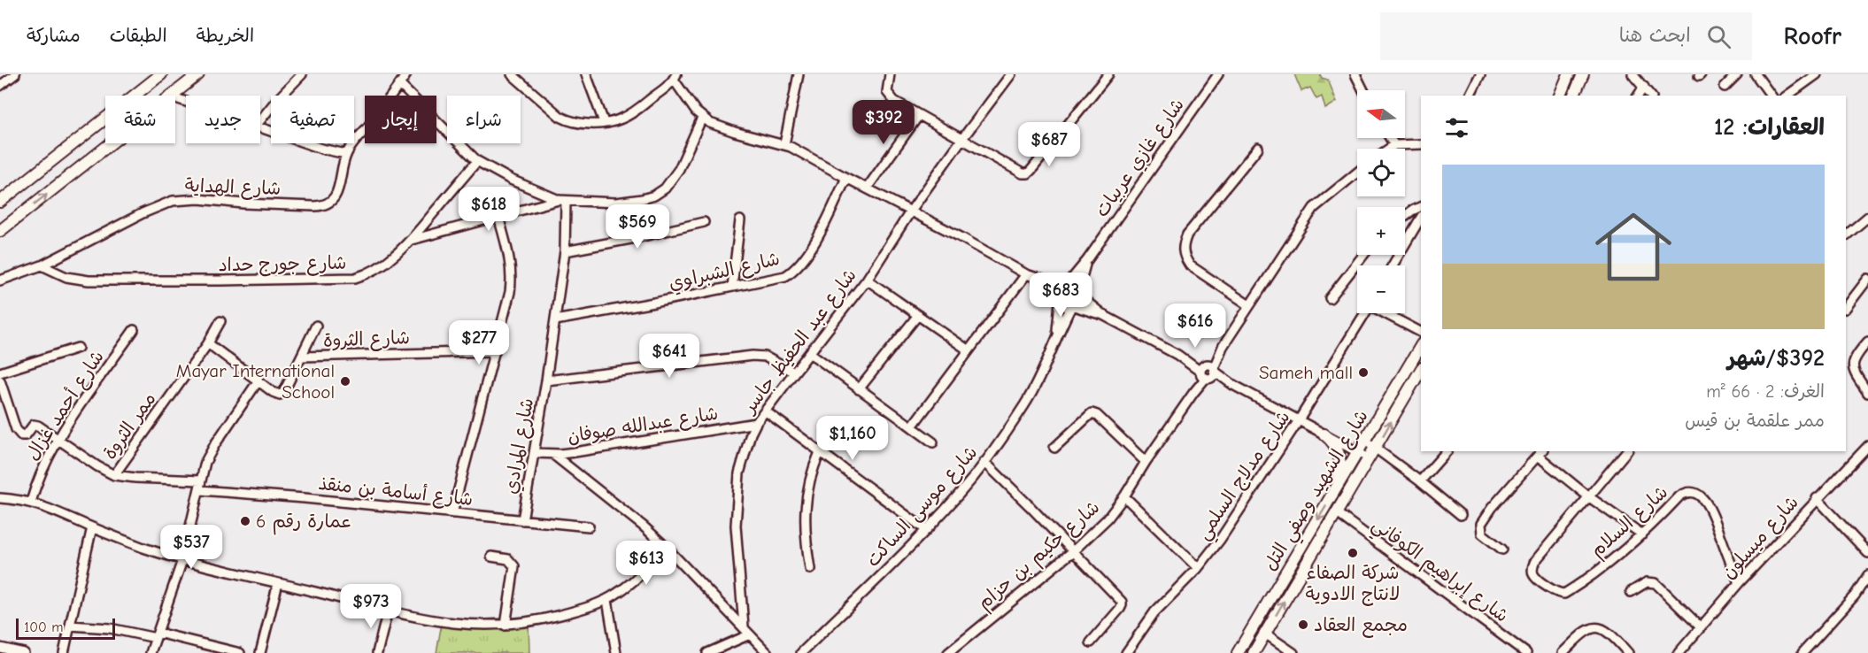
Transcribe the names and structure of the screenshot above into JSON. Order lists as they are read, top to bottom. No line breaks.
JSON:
{"streets":{"main road":["شارع الشهيد وصفي التل"],"street":["شارع غازي عربيات","شارع الهداية","شارع جورج حداد","شارع الشبراوي","شارع الثروة","شارع عبد الحفيظ جاسر","شارع أحمد غزال","شارع عبدالله صوفان","ممر الثروة","شارع المرادي","شارع مدلاج السلمي","شارع أسامة بن منقذ","شارع موسى الساكت","شارع السلام","شارع ميسلون","شارع حكيم بن حزام","شارع إبراهيم الكوفاني"]},"crossings":[["شارع غازي عربيات","شارع موسى الساكت"],["شارع الهداية","شارع جورج حداد"],["شارع الشبراوي","شارع المرادي"],["شارع عبد الحفيظ جاسر","شارع عبدالله صوفان"],["شارع عبدالله صوفان","شارع المرادي"],["شارع المرادي","شارع أسامة بن منقذ"],["شارع الشهيد وصفي التل","شارع إبراهيم الكوفاني"],["شارع السلام","شارع ميسلون"]],"places":["Sameh mall","Mayar International School","عمارة رقم 6","شركة الصفاء لانتاج الادوية","مجمع العقاد"],"scale_bar":"100 m","north":"left","page":{"header":"Roofr","search":"ابحث هنا","nav":["الخريطة","الطبقات","مشاركة"],"map_buttons":["+","−"],"chip":["شراء","إيجار","تصفية","جديد","شقة"],"heading":"العقارات: 12","price":["$392","$687","$618","$569","$683","$616","$277","$641","$1,160","$537","$613","$973"],"list":[{"name":"$392/شهر","note":"الغرف: 2 · 66 m² · ممر علقمة بن قيس"}],"scale":"100 m"}}
